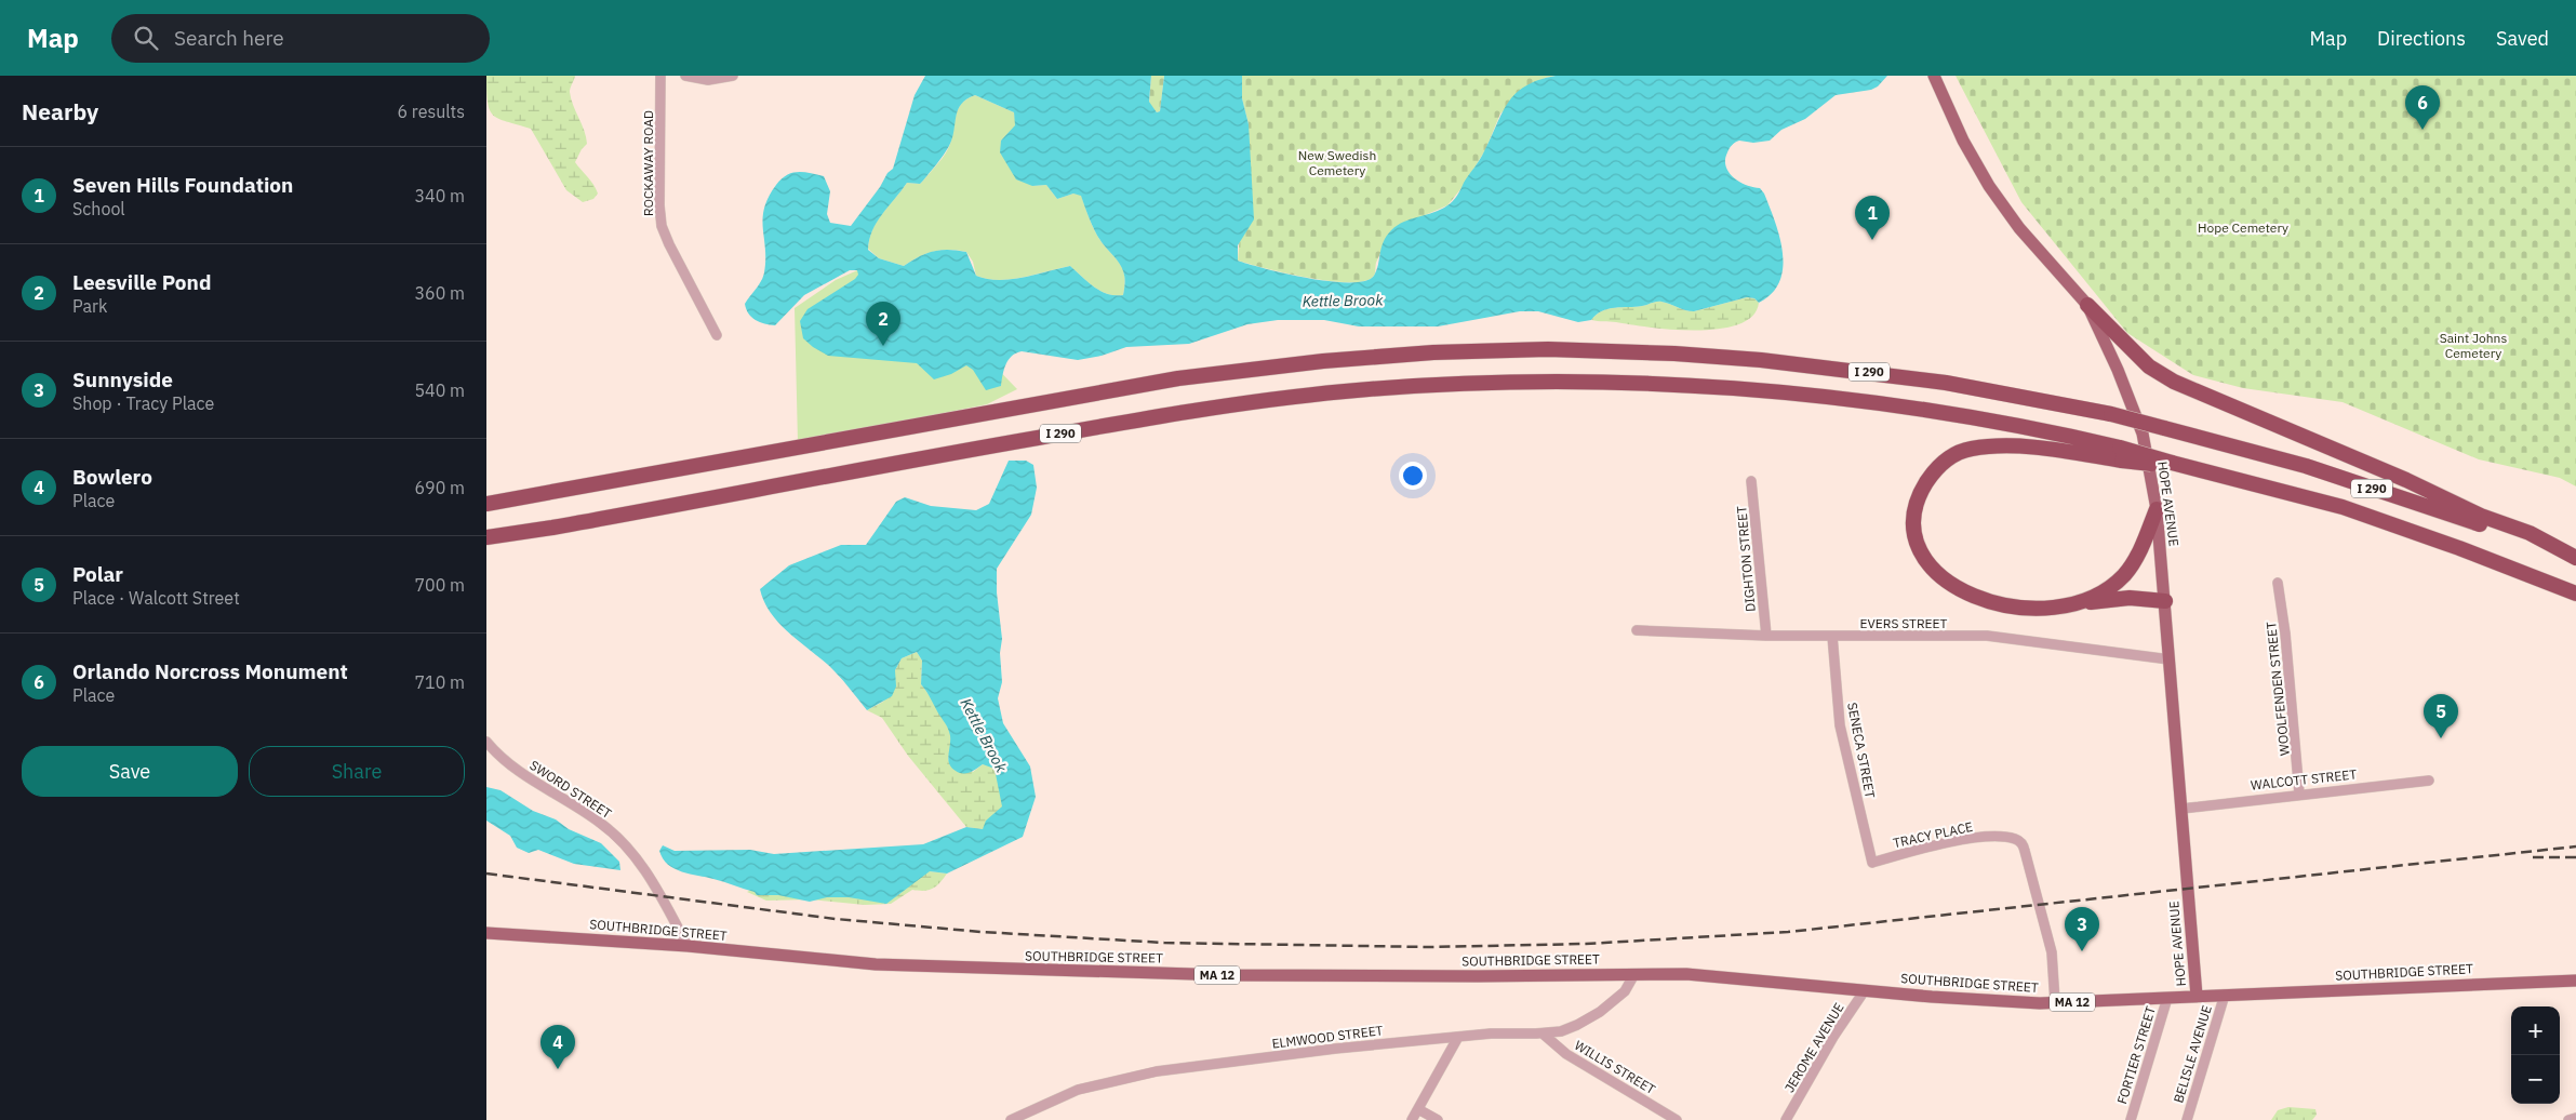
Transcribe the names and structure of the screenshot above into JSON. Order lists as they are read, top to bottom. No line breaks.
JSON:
{"streets":{"highway":["I 290"],"main road":["HOPE AVENUE","SOUTHBRIDGE STREET","MA 12"],"street":["ROCKAWAY ROAD","DIGHTON STREET","EVERS STREET","WOOLFENDEN STREET","SENECA STREET","WALCOTT STREET","SWORD STREET","TRACY PLACE","ELMWOOD STREET","JEROME AVENUE","BELISLE AVENUE","FORTIER STREET","WILLIS STREET"]},"crossings":[["HOPE AVENUE","EVERS STREET"],["HOPE AVENUE","WALCOTT STREET"],["HOPE AVENUE","SOUTHBRIDGE STREET"],["DIGHTON STREET","EVERS STREET"],["EVERS STREET","SENECA STREET"],["WOOLFENDEN STREET","WALCOTT STREET"],["SENECA STREET","TRACY PLACE"],["SWORD STREET","SOUTHBRIDGE STREET"],["TRACY PLACE","SOUTHBRIDGE STREET"],["SOUTHBRIDGE STREET","ELMWOOD STREET"],["SOUTHBRIDGE STREET","JEROME AVENUE"],["SOUTHBRIDGE STREET","BELISLE AVENUE"],["SOUTHBRIDGE STREET","FORTIER STREET"],["ELMWOOD STREET","WILLIS STREET"]],"water":["Kettle Brook"],"parks":["New Swedish Cemetery","Hope Cemetery","Saint Johns Cemetery"],"page":{"header":"Map","search":"Search here","nav":["Map","Directions","Saved"],"heading":["Nearby","6 results"],"pins":["6","1","2","5","3","4"],"list":[{"mark":"1","name":"Seven Hills Foundation","note":"School","value":"340 m"},{"mark":"2","name":"Leesville Pond","note":"Park","value":"360 m"},{"mark":"3","name":"Sunnyside","note":"Shop · Tracy Place","value":"540 m"},{"mark":"4","name":"Bowlero","note":"Place","value":"690 m"},{"mark":"5","name":"Polar","note":"Place · Walcott Street","value":"700 m"},{"mark":"6","name":"Orlando Norcross Monument","note":"Place","value":"710 m"}],"buttons":["Save","Share"],"map_buttons":["+","−"]}}
